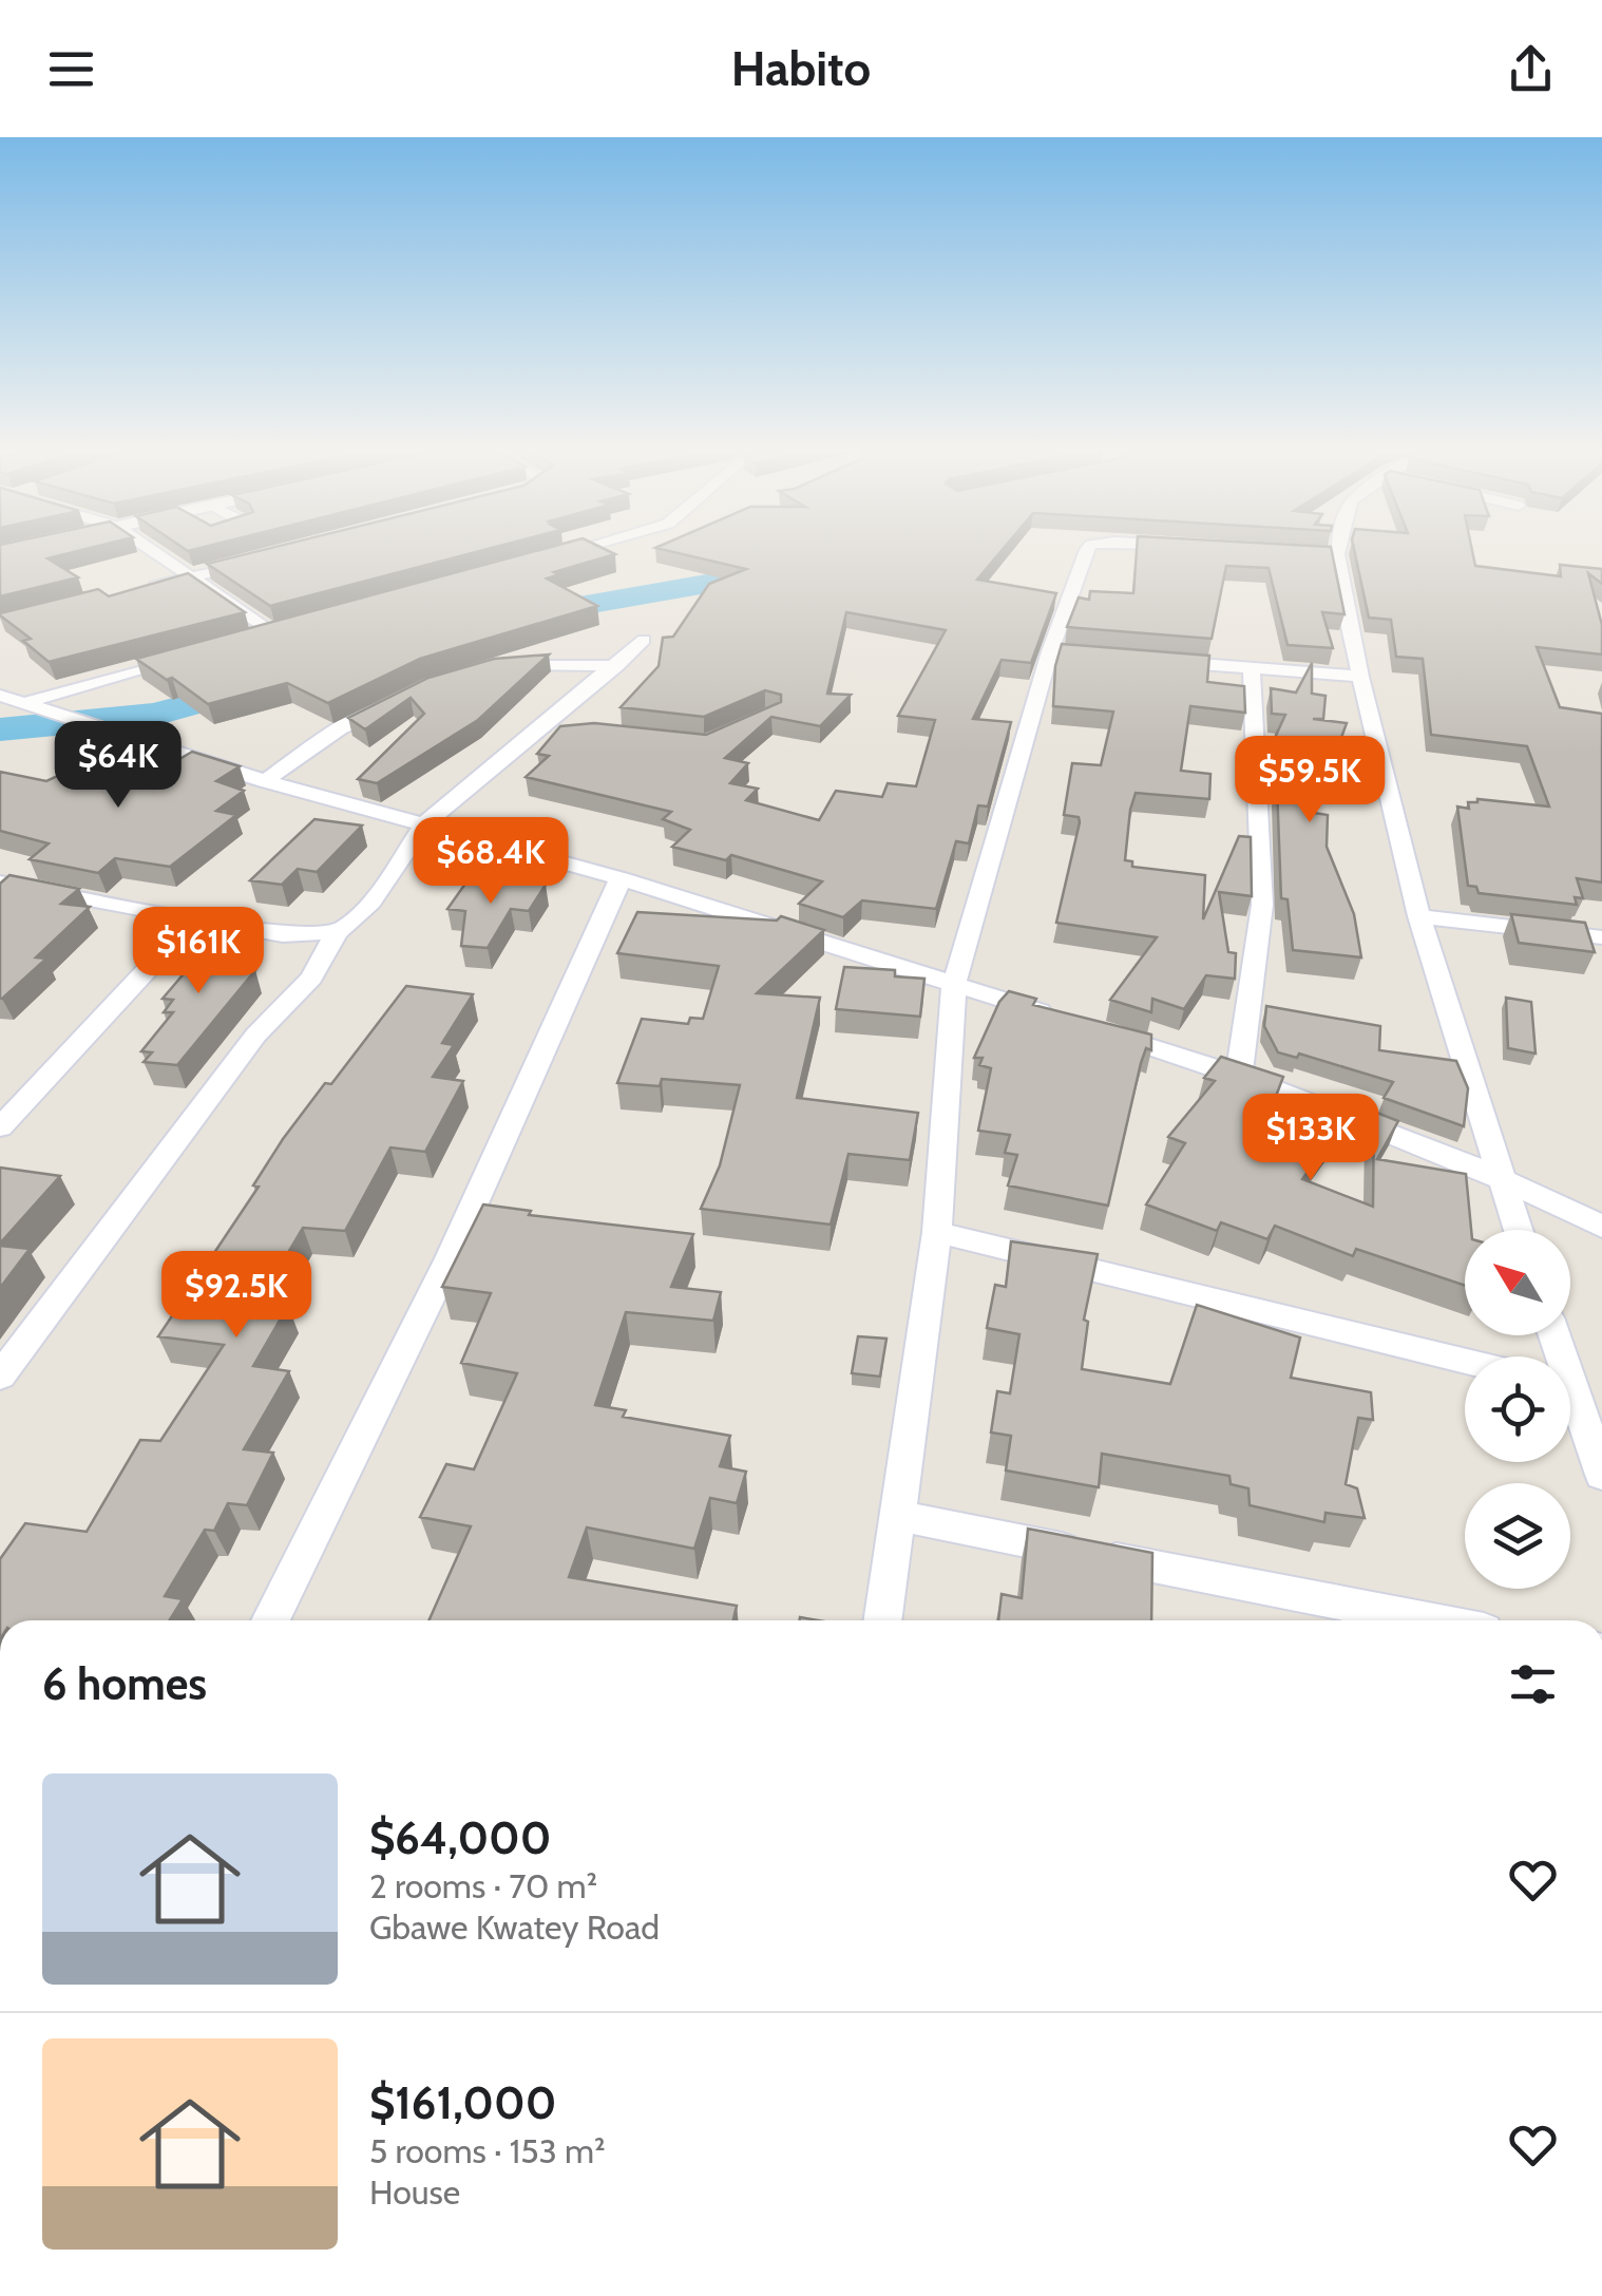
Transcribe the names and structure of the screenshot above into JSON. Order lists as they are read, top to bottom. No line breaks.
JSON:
{"north":"top left","page":{"header":"Habito","price":["$64K","$59.5K","$68.4K","$161K","$133K","$92.5K"],"heading":"6 homes","list":[{"name":"$64,000","note":"2 rooms · 70 m² · Gbawe Kwatey Road"},{"name":"$161,000","note":"5 rooms · 153 m² · House"}]}}
